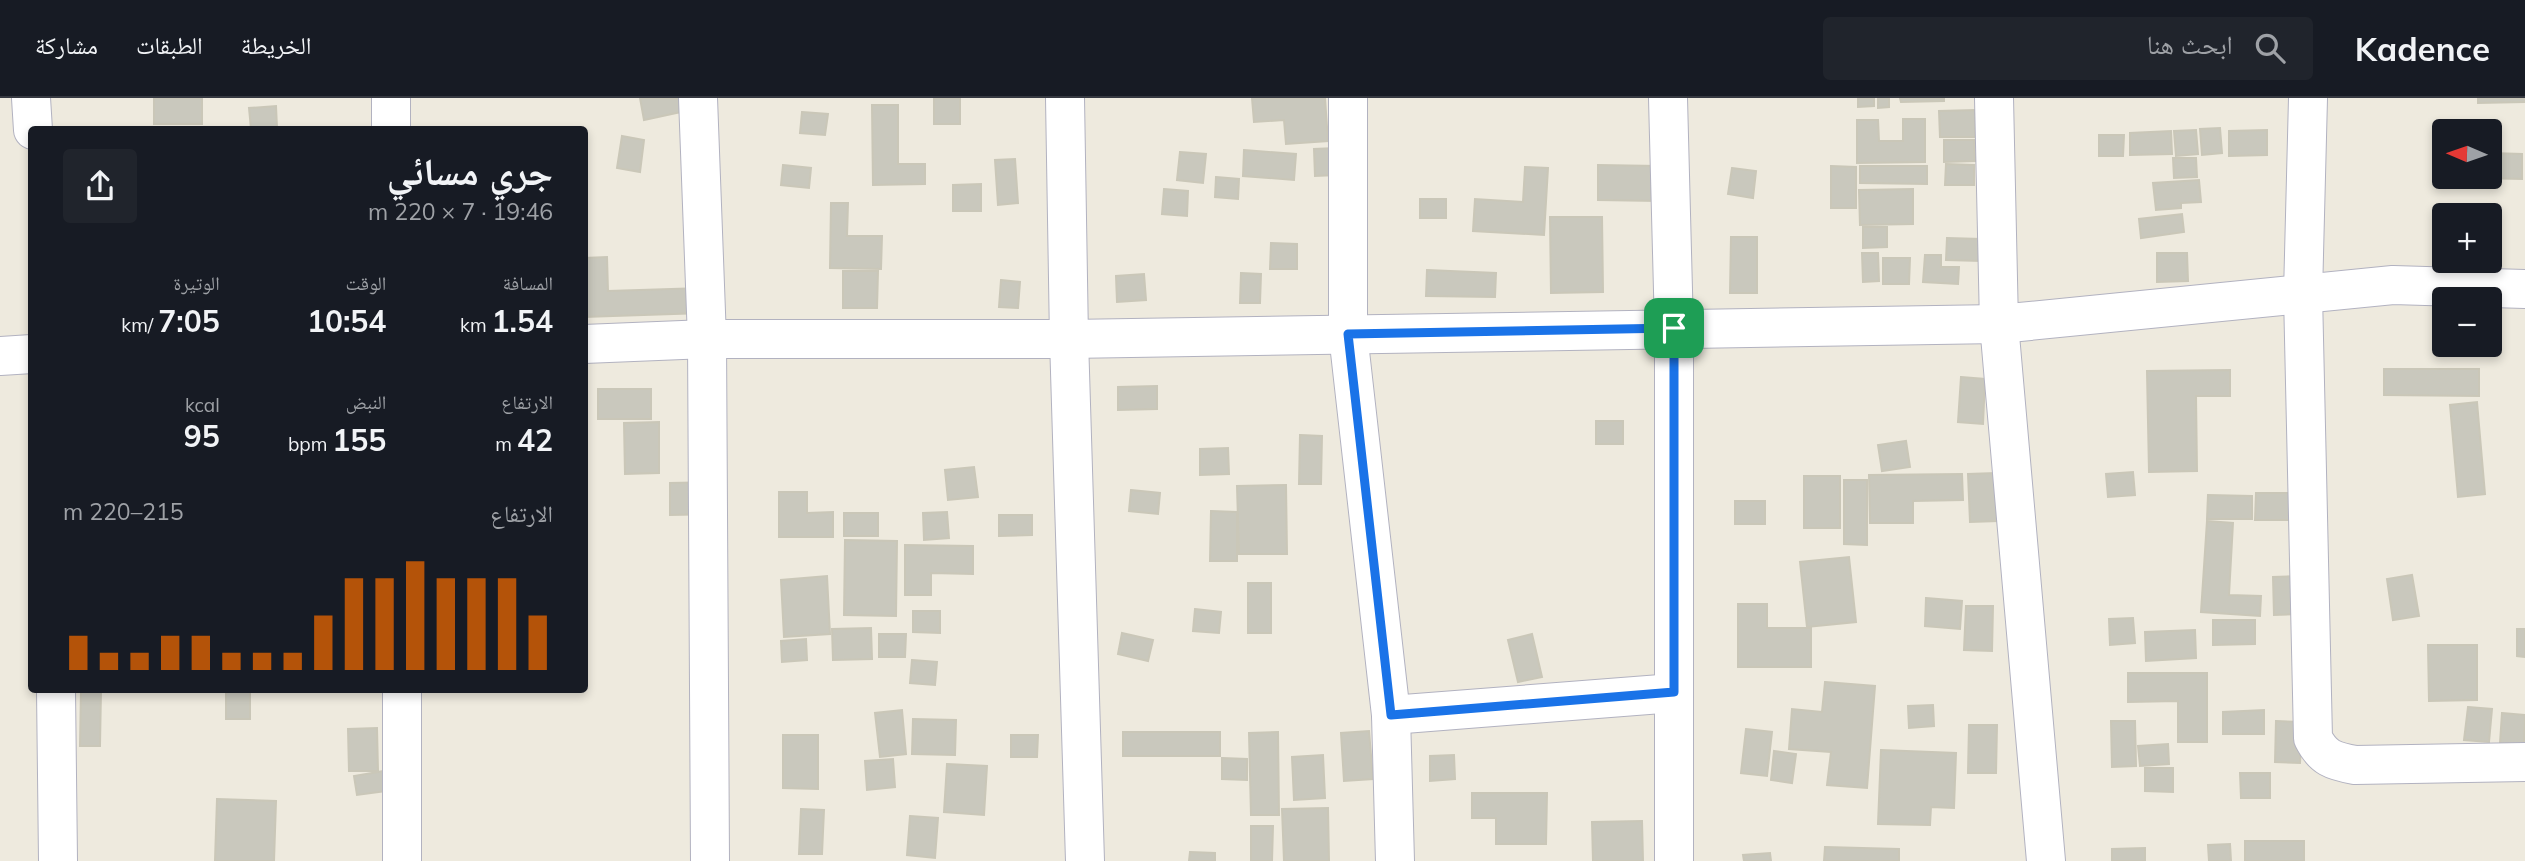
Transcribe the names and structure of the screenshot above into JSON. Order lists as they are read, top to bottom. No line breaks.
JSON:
{"north":"left","page":{"header":"Kadence","search":"ابحث هنا","nav":["الخريطة","الطبقات","مشاركة"],"map_buttons":["+","−"],"heading":["جري مسائي","19:46 · 7 × 220 m"],"stats":[["المسافة","1.54 km"],["الوقت","10:54"],["الوتيرة","7:05 /km"],["الارتفاع","42 m"],["النبض","155 bpm"],["kcal","95"]],"chart":["الارتفاع","215–220 m"]}}
